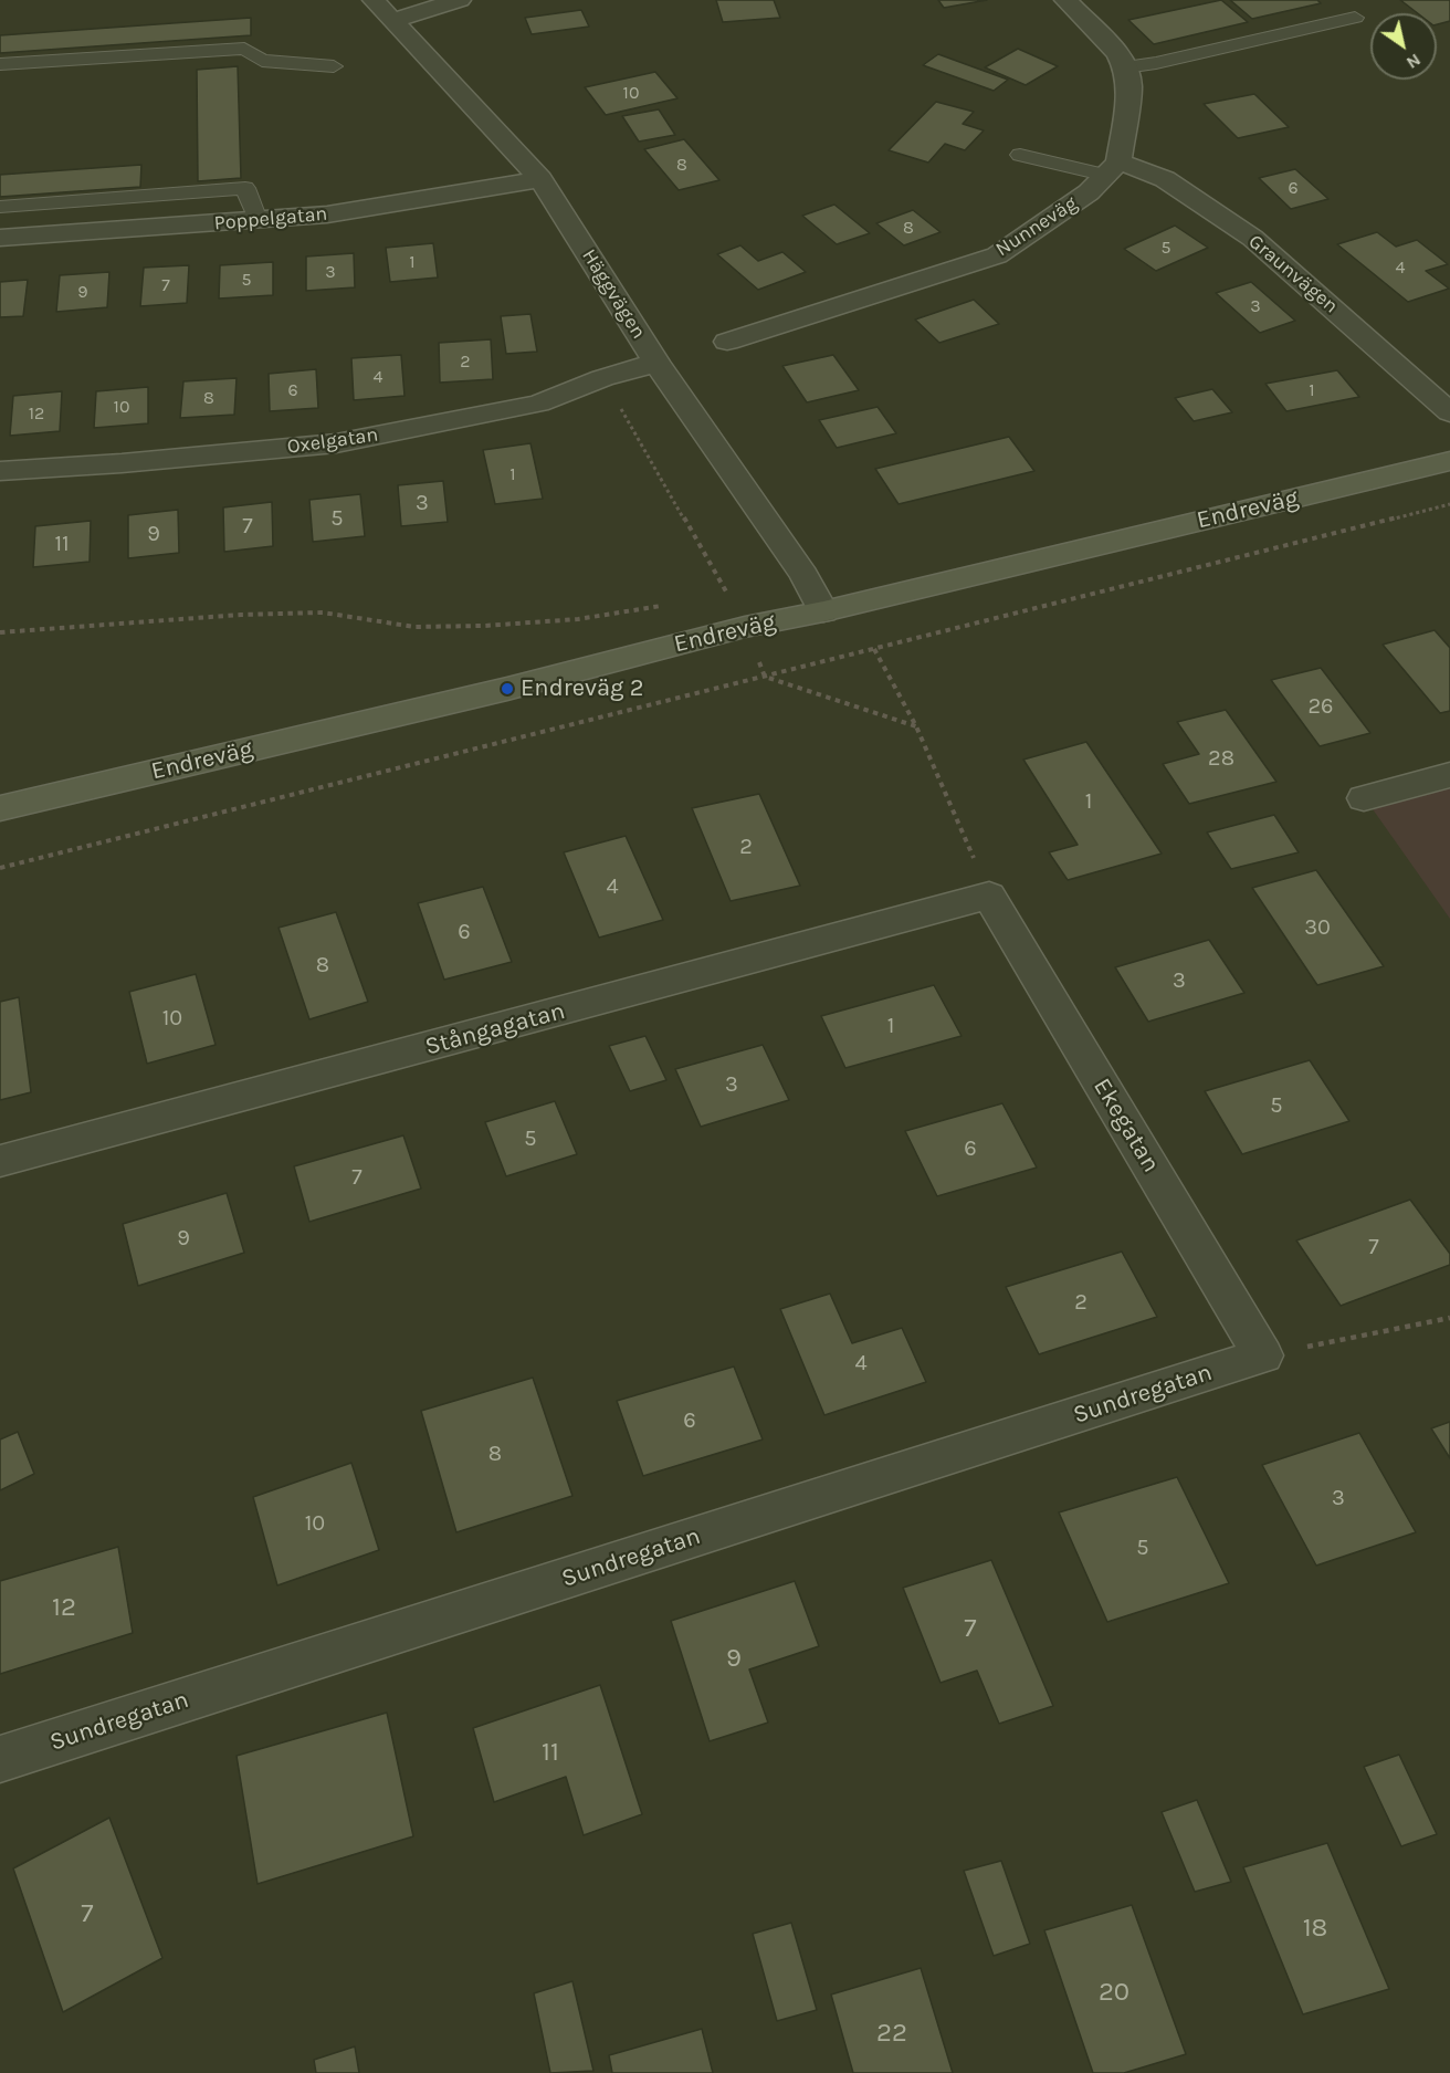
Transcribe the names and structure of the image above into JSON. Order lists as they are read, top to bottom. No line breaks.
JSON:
{"streets":{"main road":["Endreväg"],"street":["Poppelgatan","Nunneväg","Graunvägen","Häggvägen","Oxelgatan","Stångagatan","Ekegatan","Sundregatan"]},"crossings":[["Poppelgatan","Häggvägen"],["Nunneväg","Graunvägen"],["Häggvägen","Oxelgatan"],["Häggvägen","Endreväg"],["Stångagatan","Ekegatan"],["Ekegatan","Sundregatan"]],"places":["Endreväg 2"],"house_numbers":["10","8","6","8","5","1","4","3","5","7","9","3","2","4","6","1","8","10","12","1","3","5","7","9","11","26","28","1","2","4","30","6","8","3","10","1","3","5","5","6","7","9","7","2","4","6","8","3","10","5","12","7","9","11","7","18","20","22"],"north":"bottom right"}
